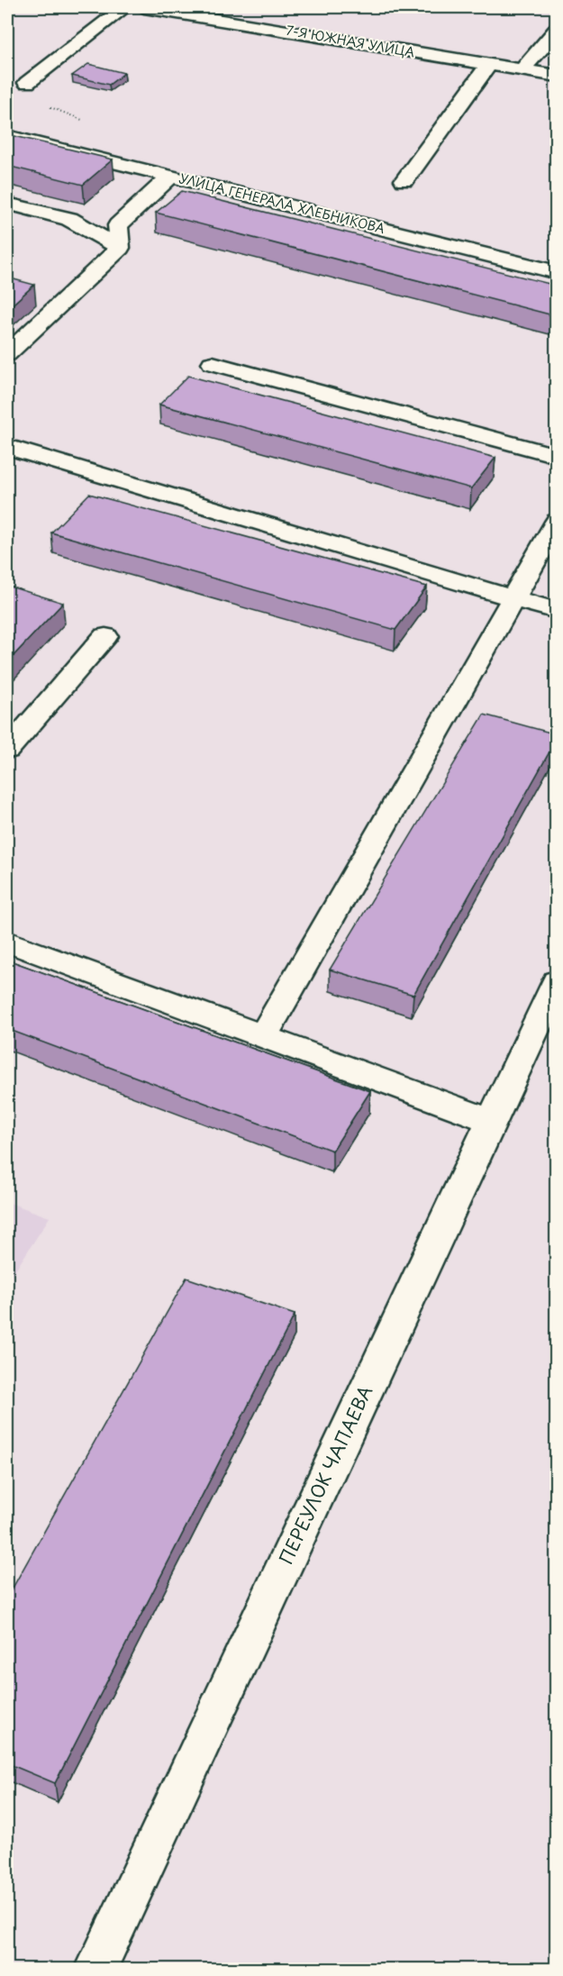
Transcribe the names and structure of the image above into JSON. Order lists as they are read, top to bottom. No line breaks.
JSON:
{"streets":{"street":["7-Я ЮЖНАЯ УЛИЦА","УЛИЦА ГЕНЕРАЛА ХЛЕБНИКОВА","ПЕРЕУЛОК ЧАПАЕВА"]}}
